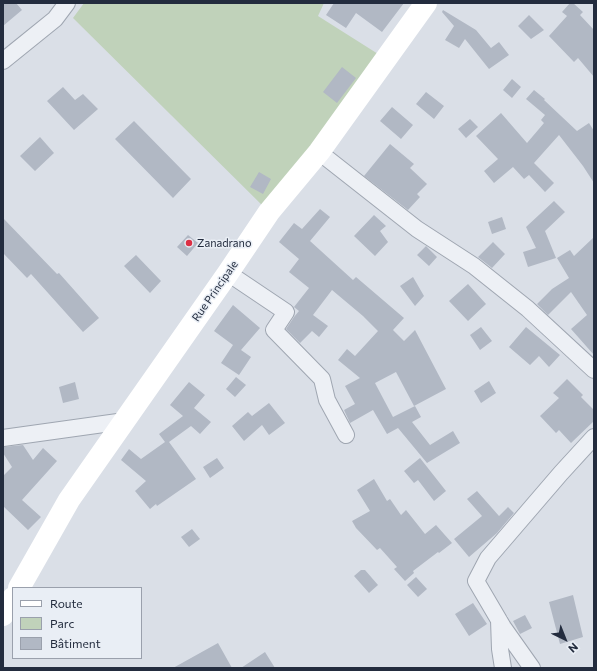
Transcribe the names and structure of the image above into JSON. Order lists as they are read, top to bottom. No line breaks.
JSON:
{"streets":{"main road":["Rue Principale"]},"places":["Zanadrano"],"legend":["Route","Parc","Bâtiment"],"north":"bottom right"}
